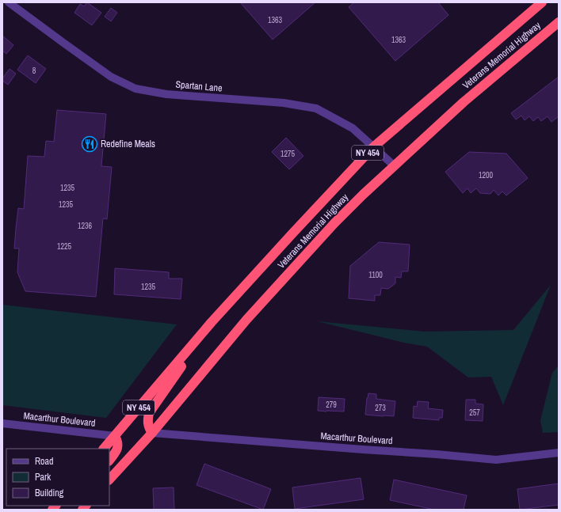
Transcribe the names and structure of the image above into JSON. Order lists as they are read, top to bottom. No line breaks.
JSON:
{"streets":{"highway":["Veterans Memorial Highway","NY 454"],"street":["Spartan Lane","Macarthur Boulevard"]},"crossings":[["Veterans Memorial Highway","Spartan Lane"],["Veterans Memorial Highway","Macarthur Boulevard"]],"places":{"restaurant":["Redefine Meals"]},"house_numbers":["1363","1363","8","1275","1200","1235","1235","1236","1225","1100","1235","279","273","257"],"legend":["Road","Park","Building"]}
